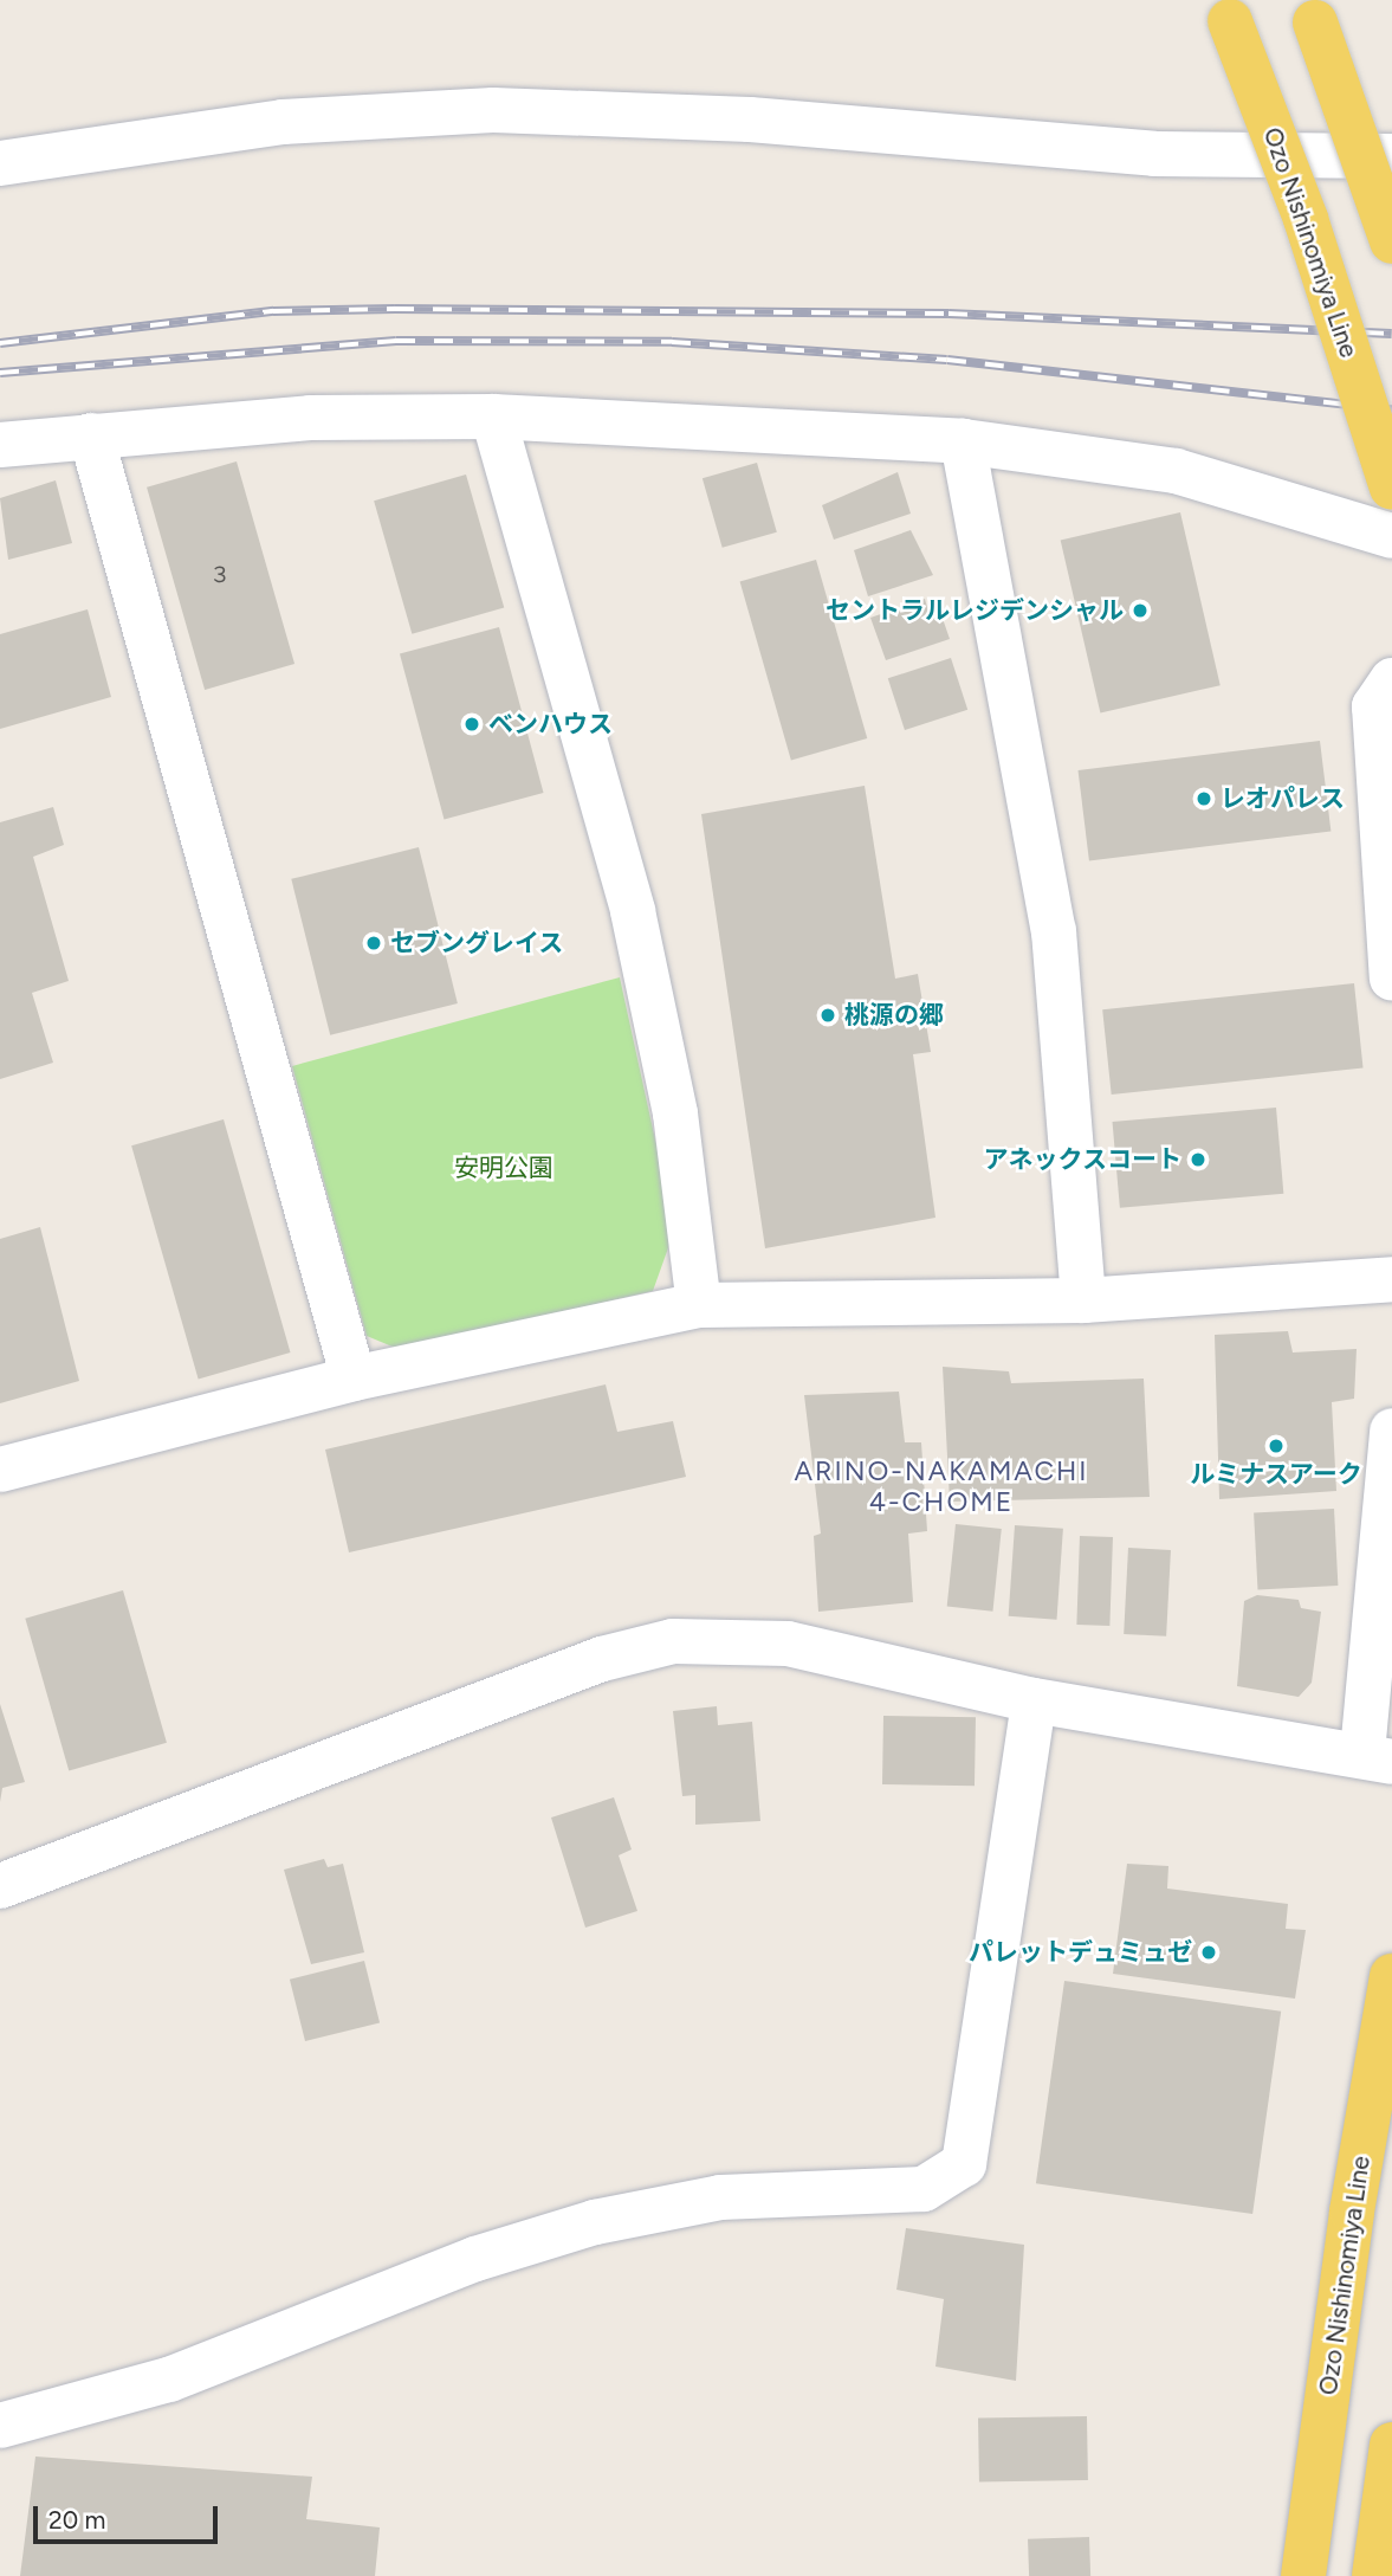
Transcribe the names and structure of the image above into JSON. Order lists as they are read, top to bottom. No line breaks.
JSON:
{"streets":{"main road":["Ozo Nishinomiya Line"]},"districts":["ARINO-NAKAMACHI 4-CHOME"],"parks":["安明公園"],"places":["セントラルレジデンシャル","ベンハウス","レオパレス","セブングレイス","桃源の郷","アネックスコート","ルミナスアーク","パレットデュミュゼ"],"house_numbers":["３"],"scale_bar":"20 m"}
